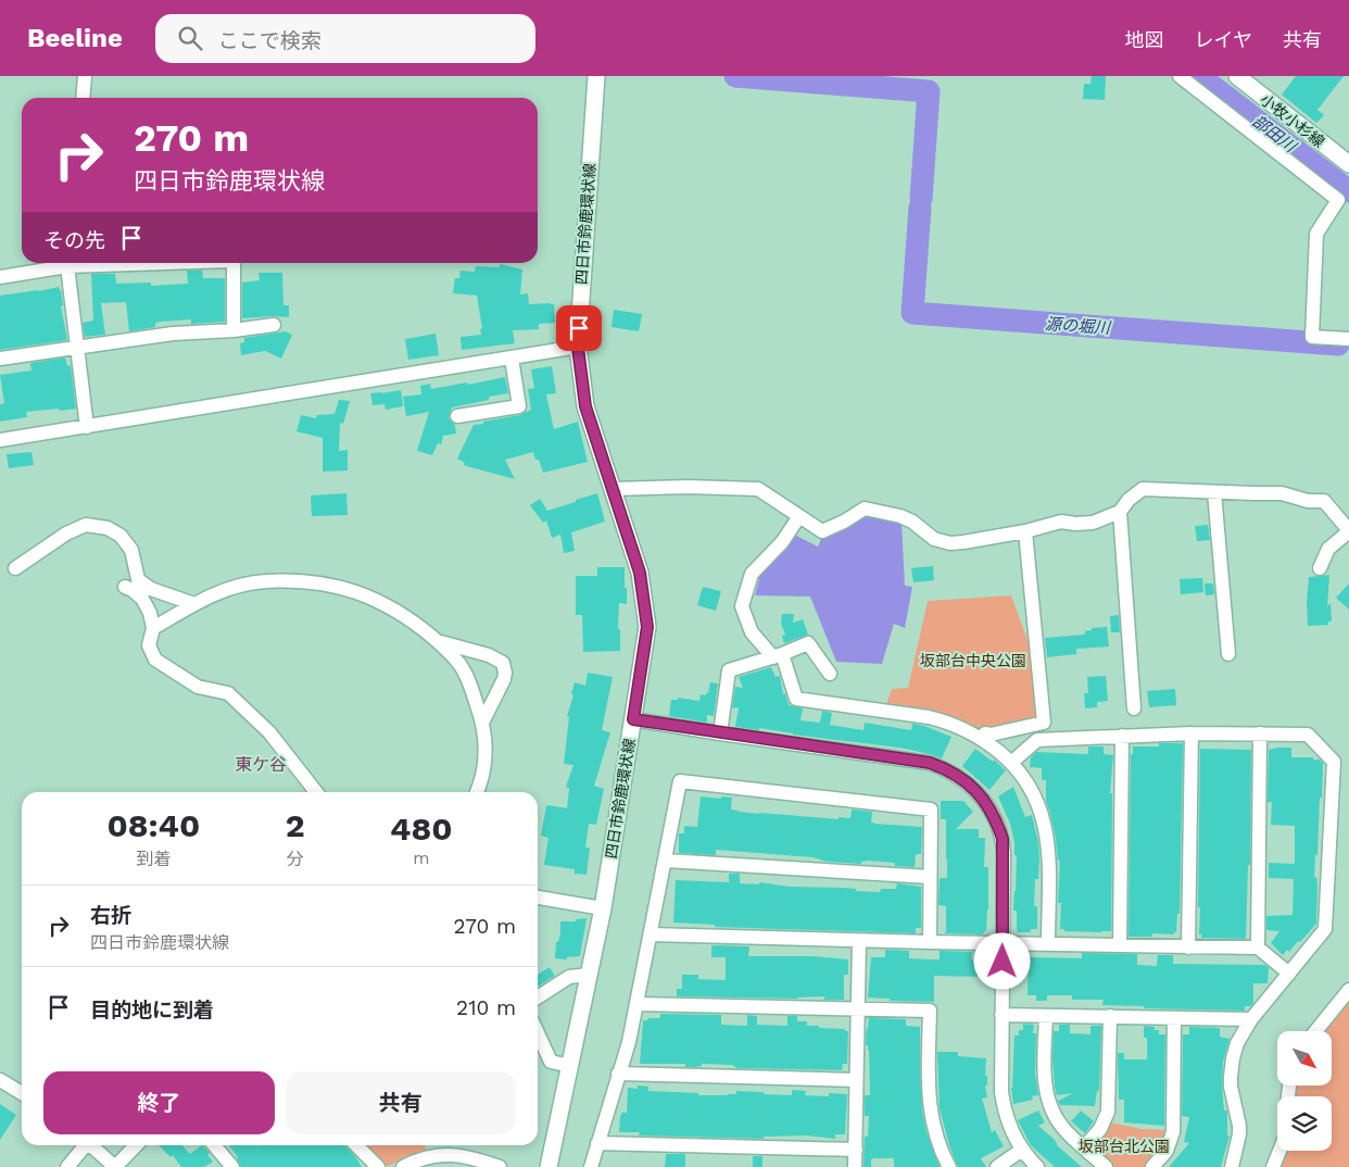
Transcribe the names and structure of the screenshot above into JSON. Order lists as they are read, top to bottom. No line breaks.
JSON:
{"streets":{"main road":["小牧小杉線","四日市鈴鹿環状線"]},"districts":["東ケ谷"],"water":["部田川","源の堀川"],"parks":["坂部台中央公園","坂部台北公園"],"north":"bottom right","page":{"header":"Beeline","search":"ここで検索","nav":["地図","レイヤ","共有"],"turn":["270 m","四日市鈴鹿環状線"],"then":"その先","eta":["08:40","到着","2","分","480","m"],"list":[{"name":"右折","note":"四日市鈴鹿環状線","value":"270 m"},{"name":"目的地に到着","value":"210 m"}],"buttons":["終了","共有"]}}
